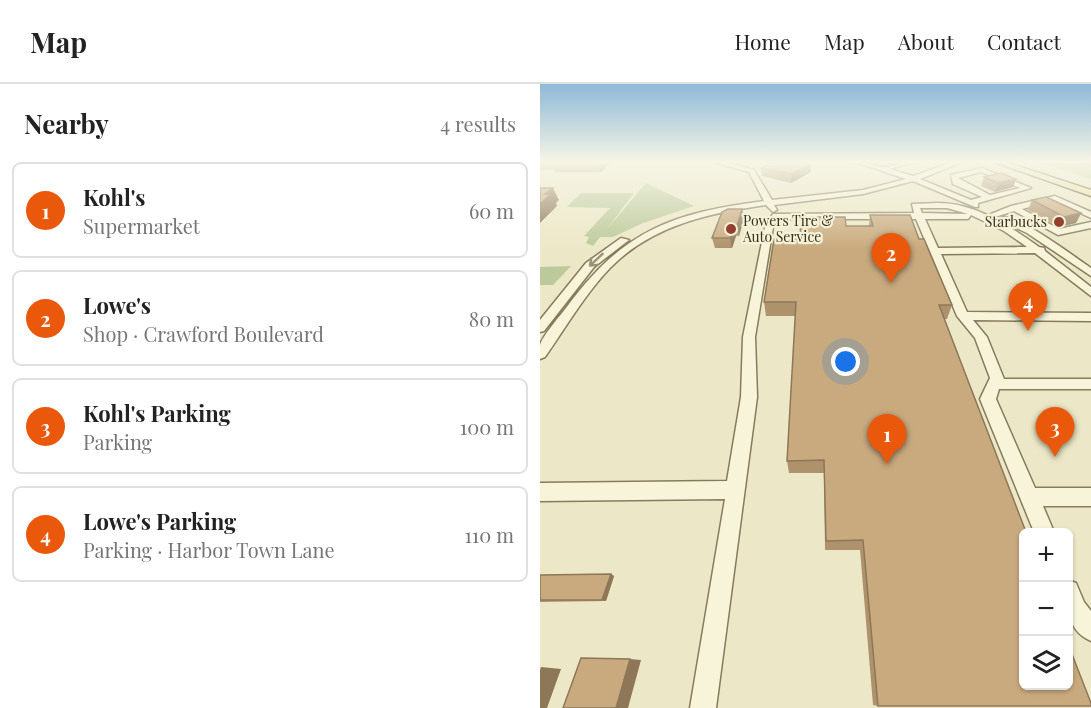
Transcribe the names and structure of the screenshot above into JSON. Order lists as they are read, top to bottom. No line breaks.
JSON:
{"places":["Starbucks","Powers Tire & Auto Service"],"page":{"header":"Map","nav":["Home","Map","About","Contact"],"heading":["Nearby","4 results"],"list":[{"mark":"1","name":"Kohl's","note":"Supermarket","value":"60 m"},{"mark":"2","name":"Lowe's","note":"Shop · Crawford Boulevard","value":"80 m"},{"mark":"3","name":"Kohl's Parking","note":"Parking","value":"100 m"},{"mark":"4","name":"Lowe's Parking","note":"Parking · Harbor Town Lane","value":"110 m"}],"pins":["2","4","3","1"],"map_buttons":["+","−"]}}
